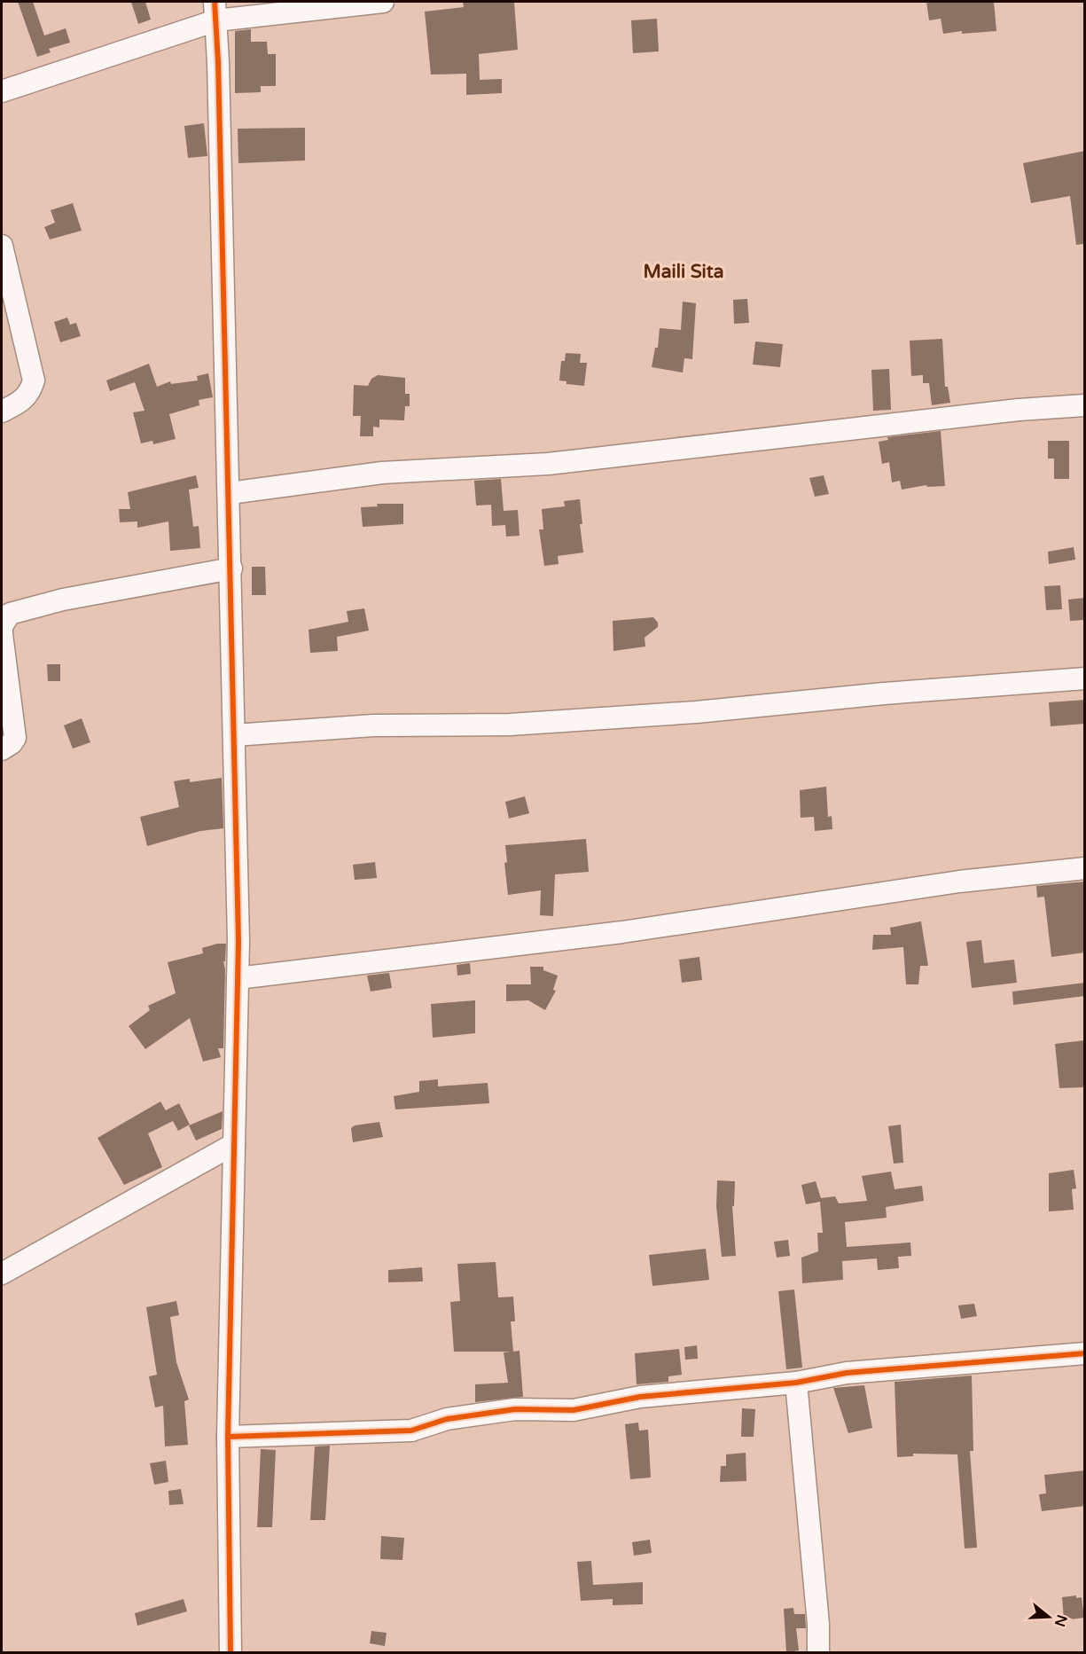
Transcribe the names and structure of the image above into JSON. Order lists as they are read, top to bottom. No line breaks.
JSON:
{"districts":["Maili Sita"],"north":"right"}
